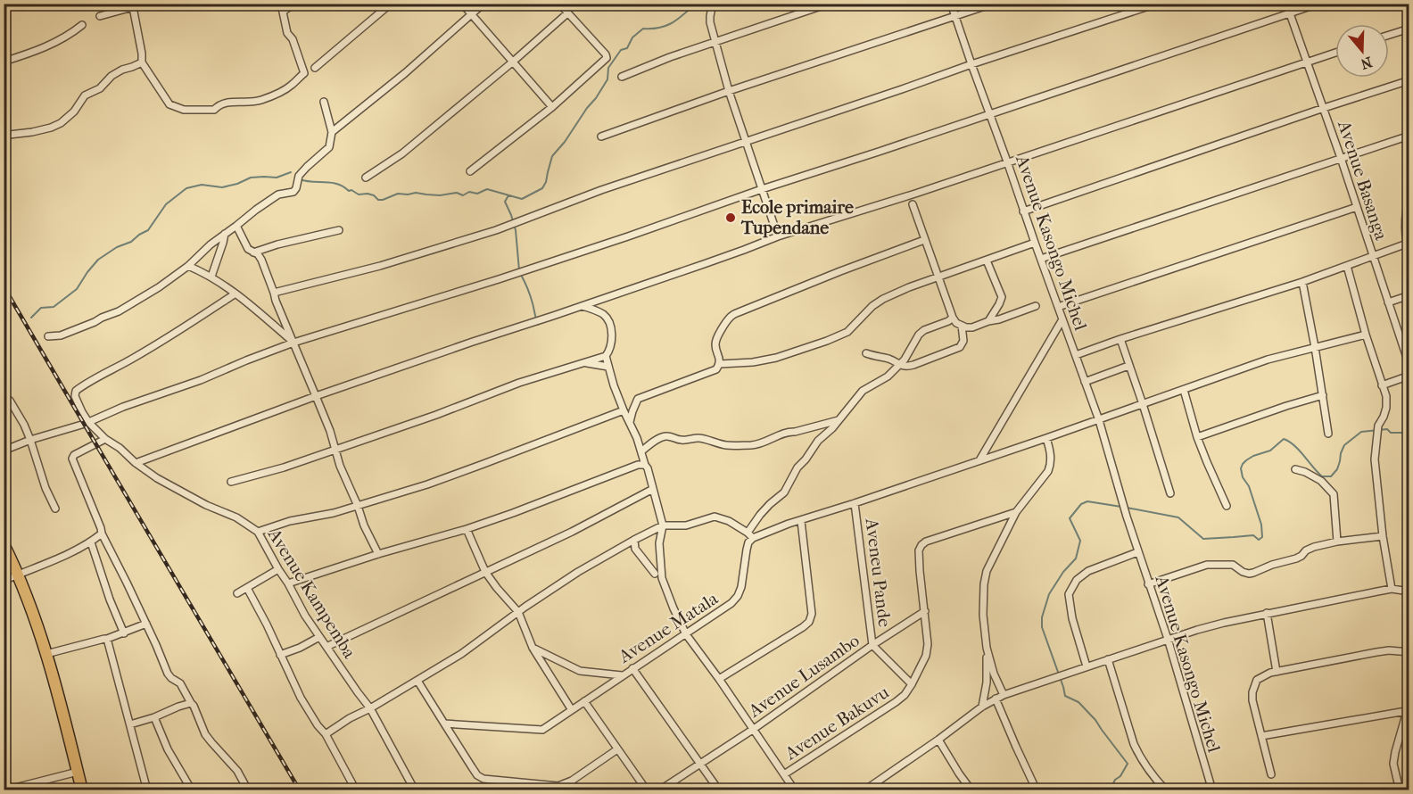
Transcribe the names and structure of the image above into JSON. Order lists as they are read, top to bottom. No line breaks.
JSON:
{"streets":{"street":["Avenue Basanga","Avenue Kasongo Michel","Aveneu Pande","Avenue Kampemba","Avenue Matala","Avenue Lusambo","Avenue Bakuvu"]},"crossings":[["Aveneu Pande","Avenue Lusambo"],["Avenue Lusambo","Avenue Bakuvu"]],"places":["Ecole primaire Tupendane"],"north":"bottom"}
